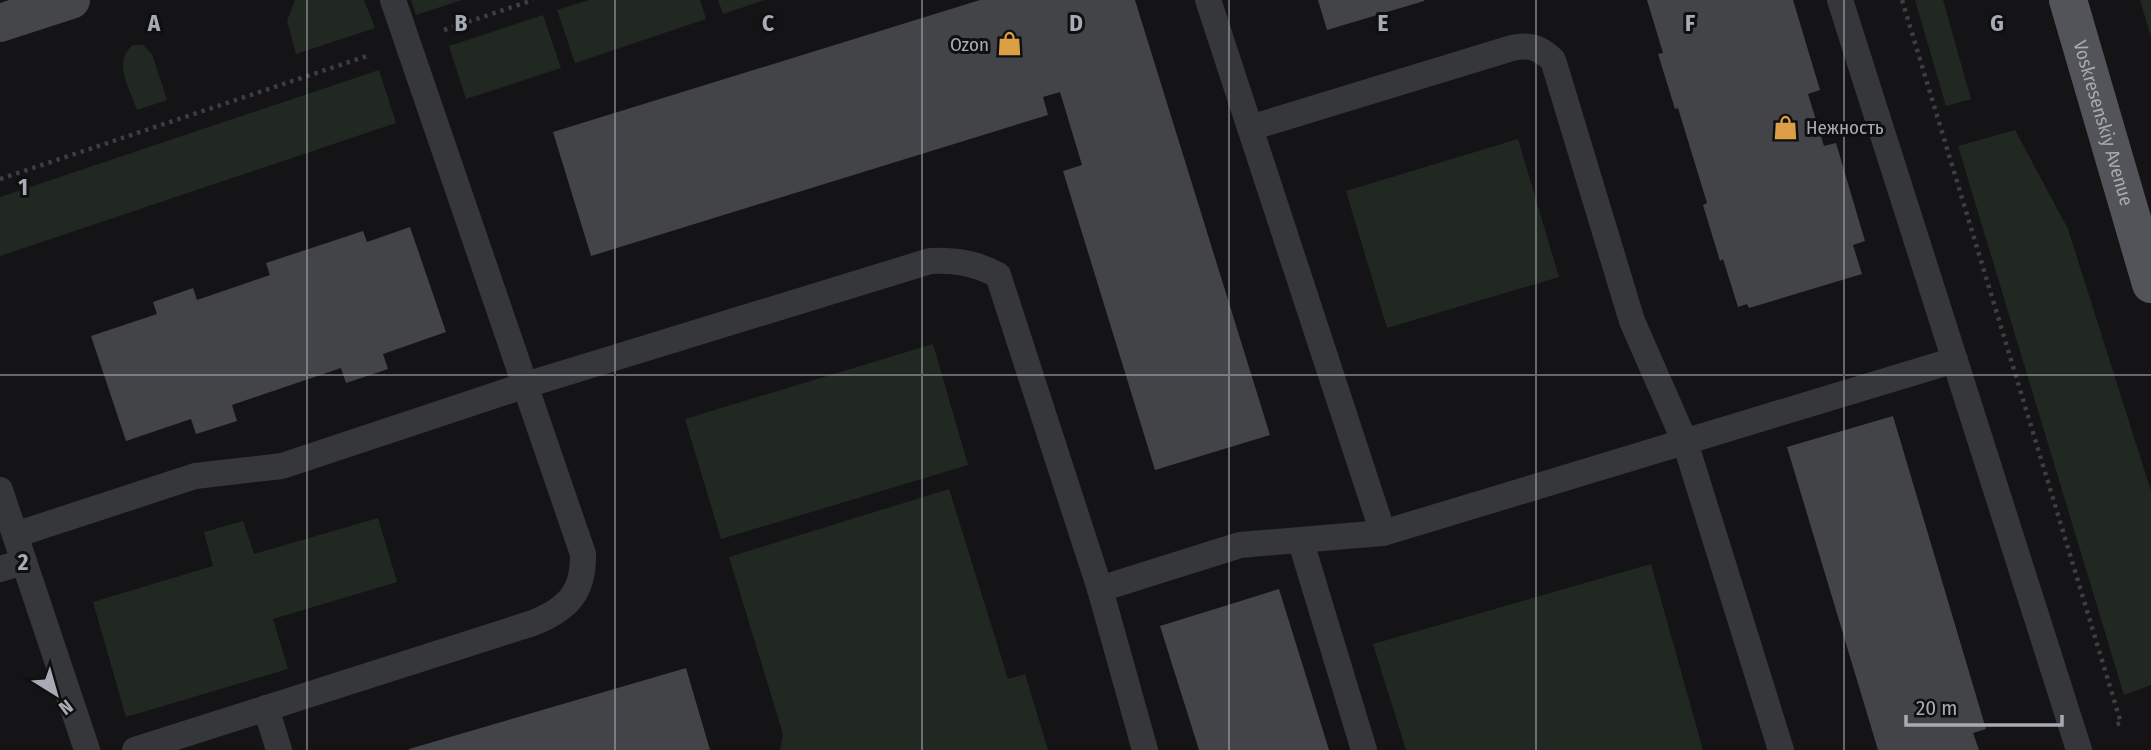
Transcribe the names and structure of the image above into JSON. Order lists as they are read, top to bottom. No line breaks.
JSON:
{"streets":{"main road":["Voskresenskiy Avenue"]},"places":{"shop":["Ozon","Нежность"]},"scale_bar":"20 m","north":"bottom right","grid":{"columns":["A","B","C","D","E","F","G"],"rows":["1","2"]}}
